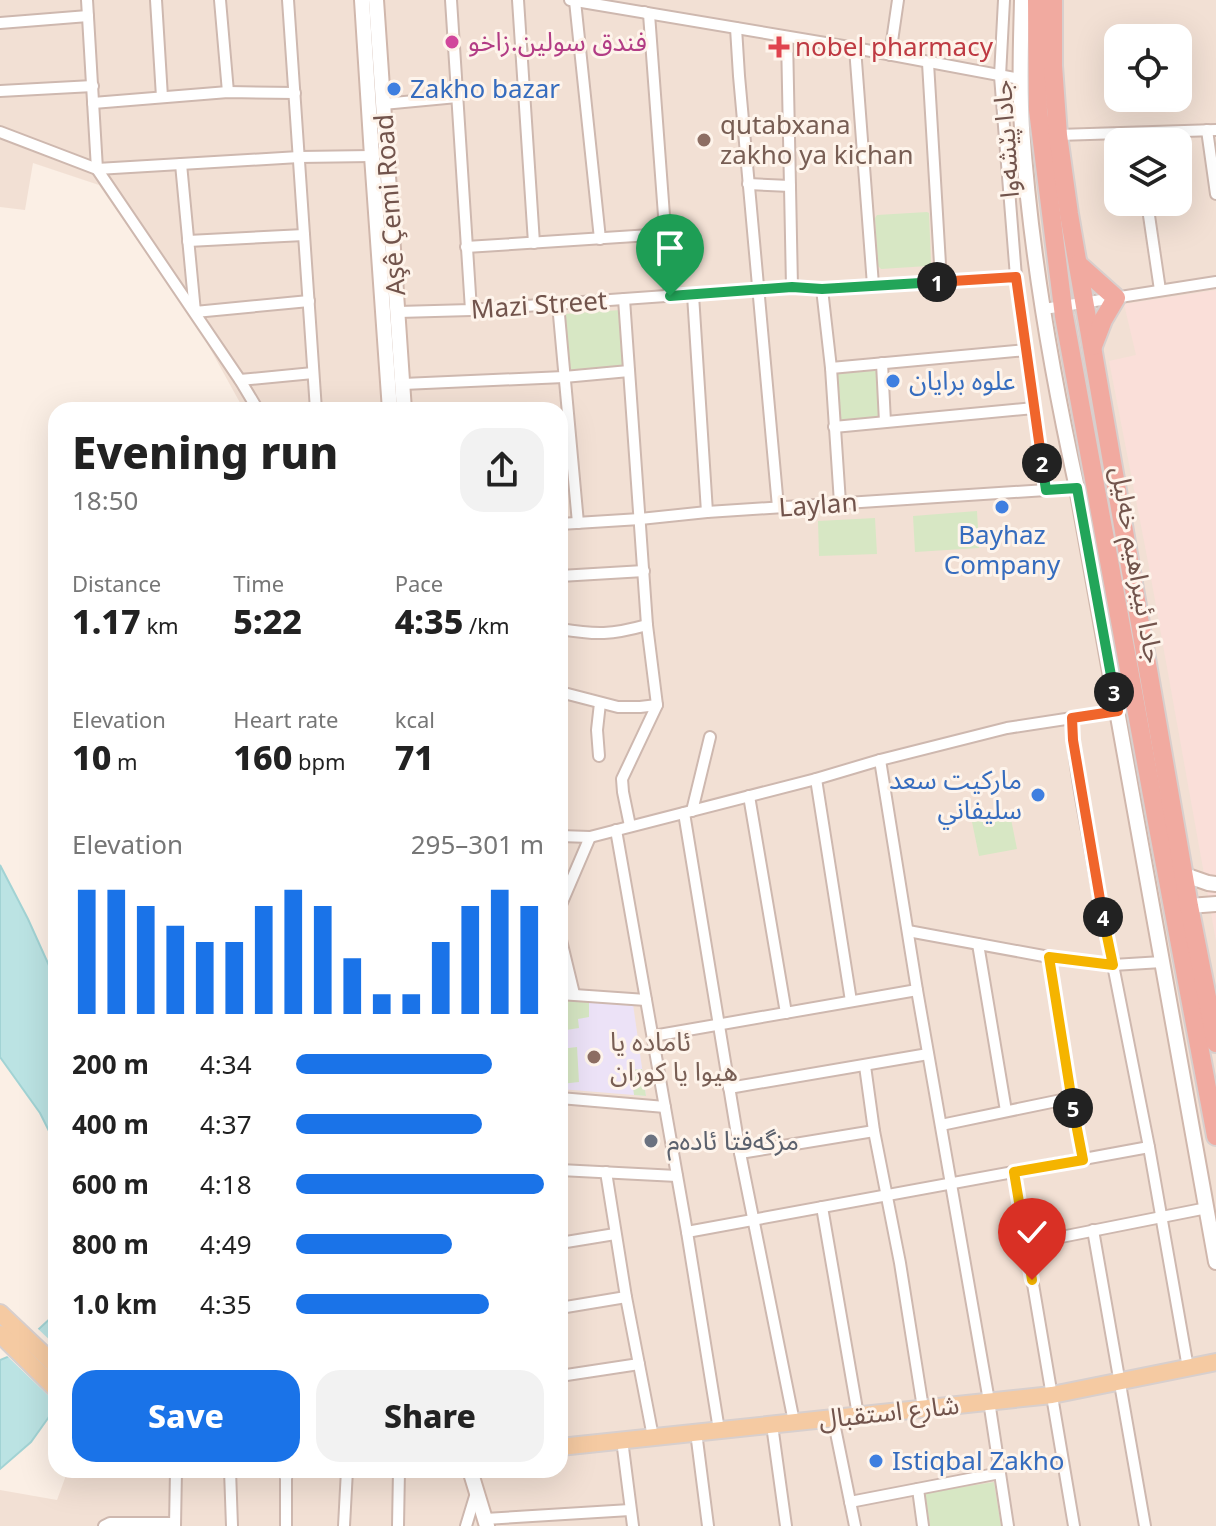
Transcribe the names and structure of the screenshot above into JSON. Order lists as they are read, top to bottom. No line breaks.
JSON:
{"streets":{"highway":["جادا ئیبراهیم خەلیل"],"main road":["Aşê Çemi Road","شارع استقبال"],"street":["جادا پێشەوا","Mazi Street","Laylan"]},"crossings":[["جادا پێشەوا","Mazi Street"],["جادا پێشەوا","Laylan"],["Aşê Çemi Road","Mazi Street"],["Laylan","جادا ئیبراهیم خەلیل"]],"places":{"other":["فندق سولين.زاخو","Zakho bazar","qutabxana zakho ya kichan","علوه برايان","Bayhaz Company","ماركيت سعد سليفاني","ئاماده یا هیوا یا کوران","مزگەفتا ئادەم","Istiqbal Zakho"],"health":["nobel pharmacy"]},"page":{"pins":["1","2","3","4","5"],"heading":["Evening run","18:50"],"stats":[["Distance","1.17 km"],["Time","5:22"],["Pace","4:35 /km"],["Elevation","10 m"],["Heart rate","160 bpm"],["kcal","71"]],"chart":["Elevation","295–301 m"],"list":[{"name":"200 m","note":"4:34"},{"name":"400 m","note":"4:37"},{"name":"600 m","note":"4:18"},{"name":"800 m","note":"4:49"},{"name":"1.0 km","note":"4:35"}],"buttons":["Save","Share"]}}
